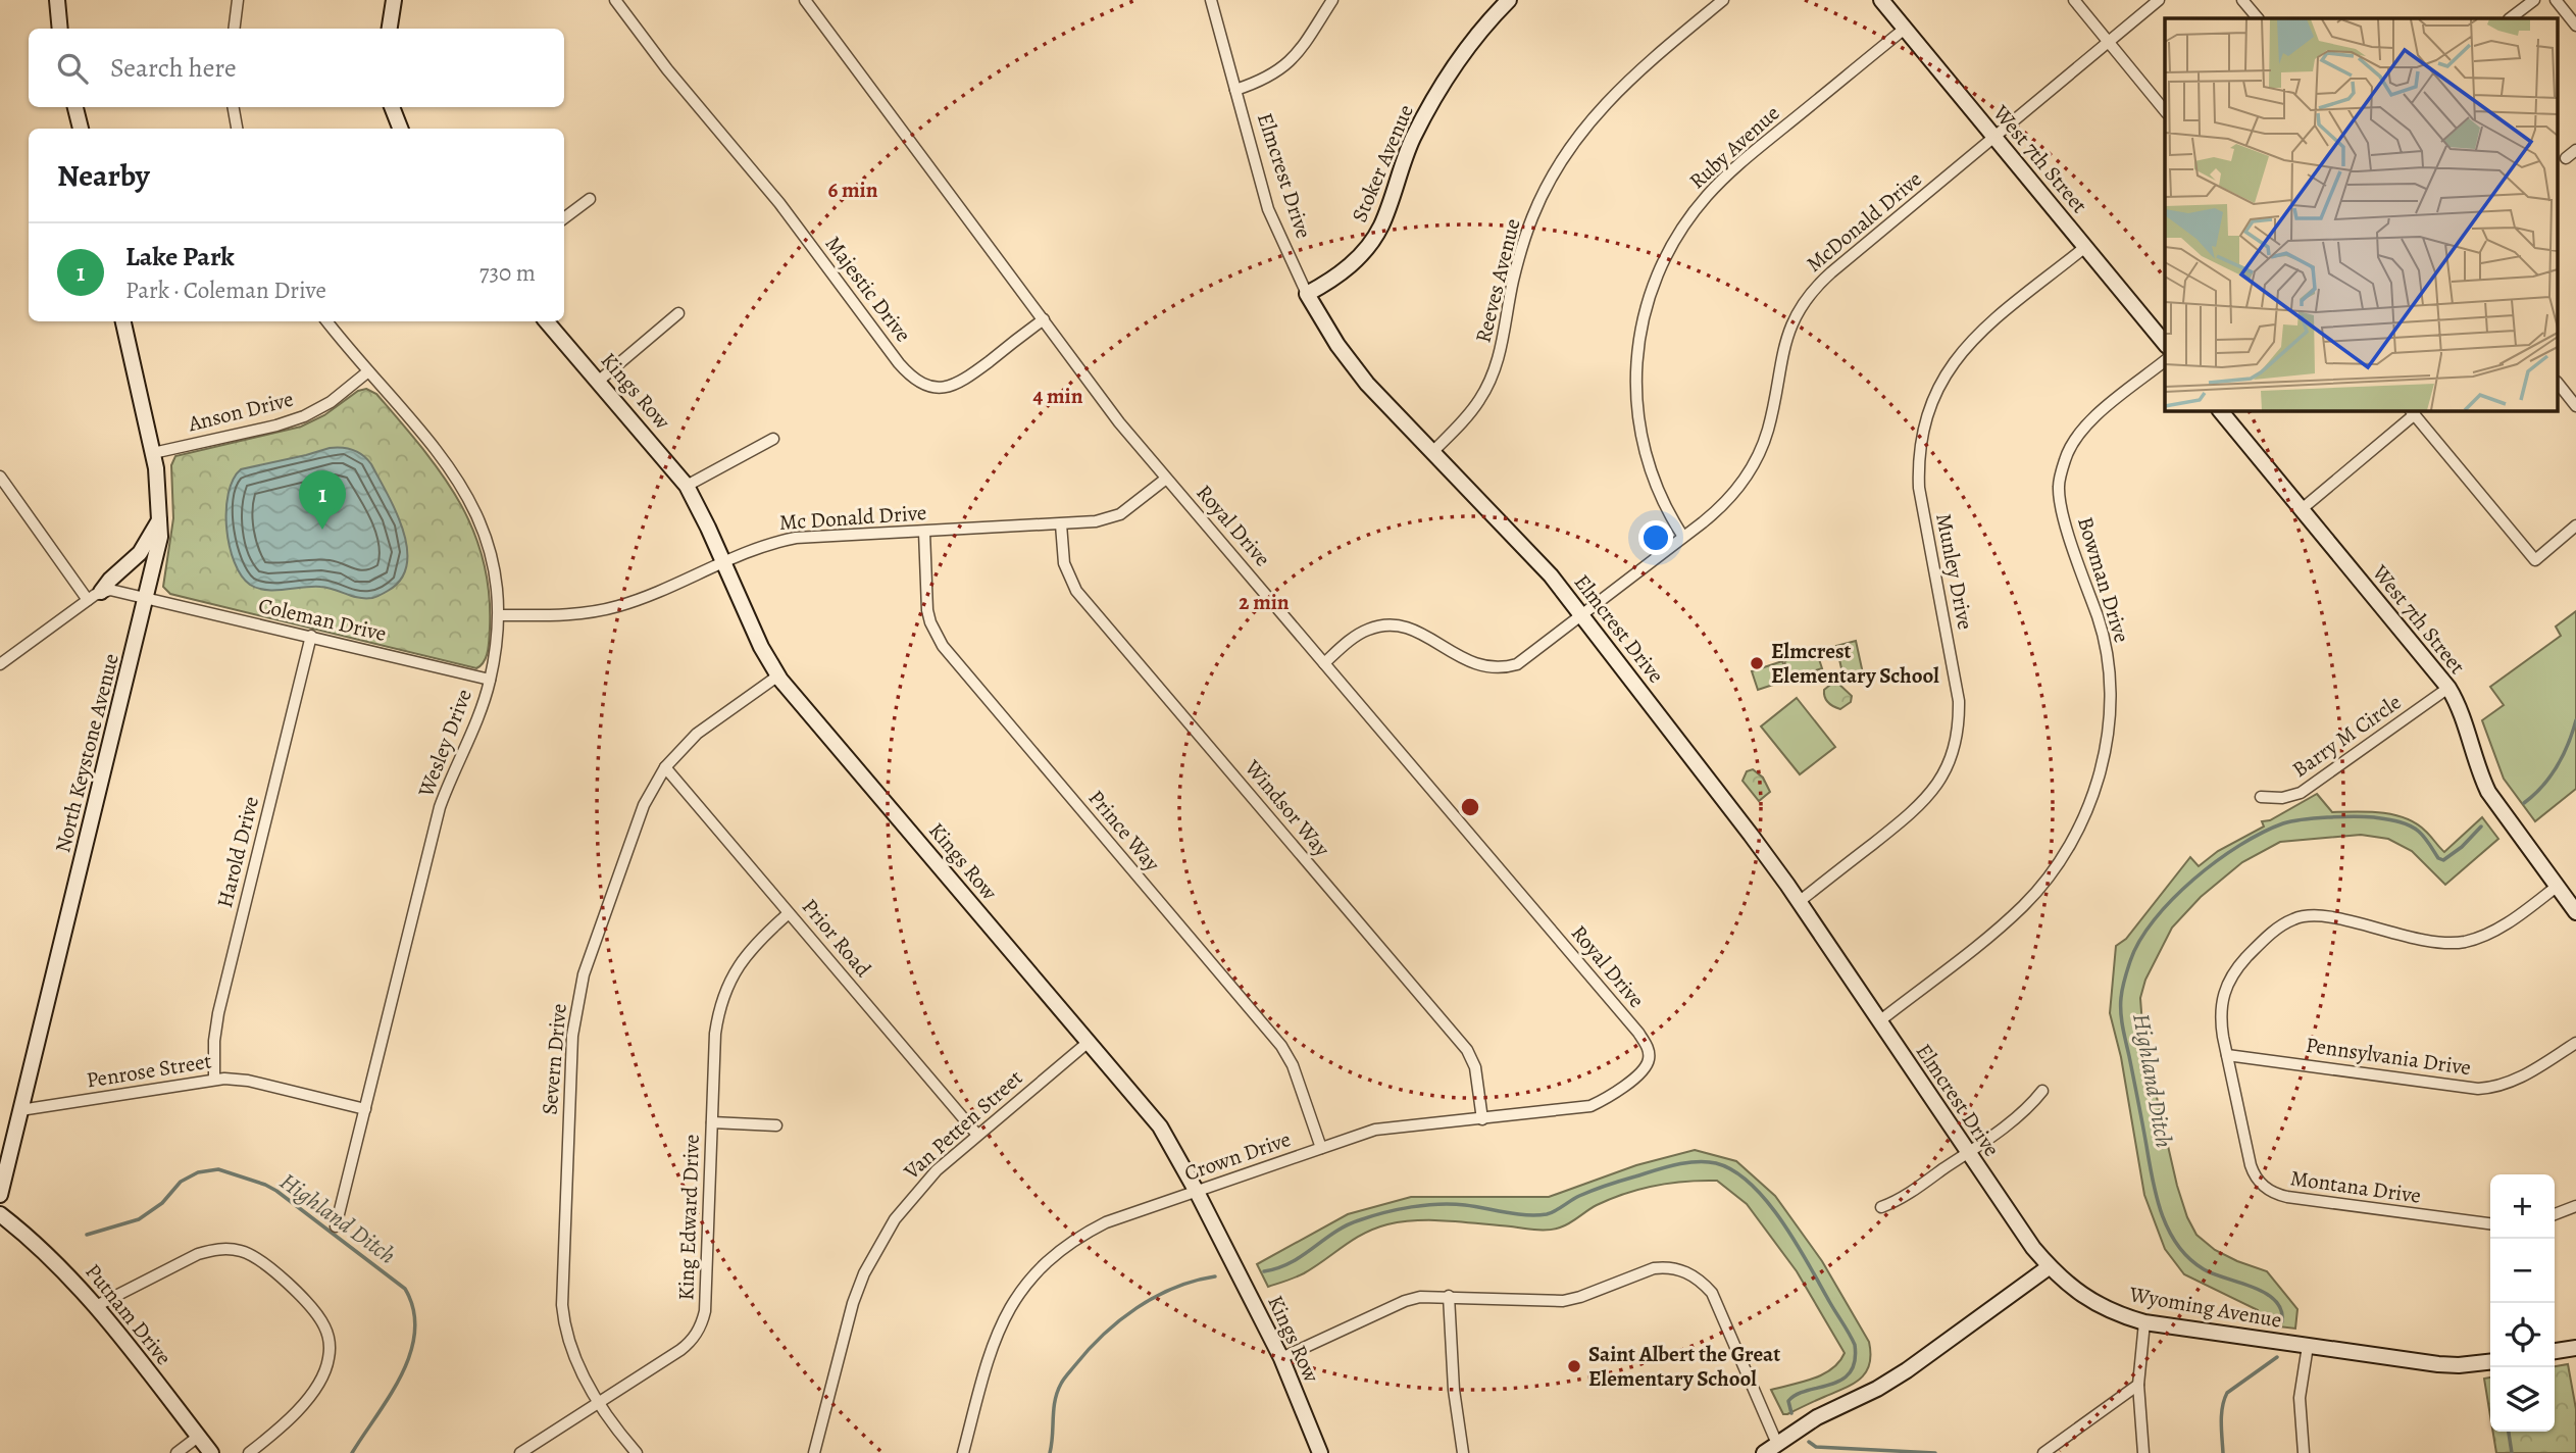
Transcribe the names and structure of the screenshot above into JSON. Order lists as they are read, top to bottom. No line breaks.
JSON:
{"streets":{"street":["Ruby Avenue","West 7th Street","Stoker Avenue","Elmcrest Drive","McDonald Drive","Reeves Avenue","Majestic Drive","Kings Row","Anson Drive","Mc Donald Drive","Royal Drive","Munley Drive","Bowman Drive","Coleman Drive","Barry M Circle","Wesley Drive","North Keystone Avenue","Windsor Way","Prince Way","Harold Drive","Prior Road","Pennsylvania Drive","Severn Drive","Penrose Street","Van Petten Street","Crown Drive","Montana Drive","King Edward Drive","Wyoming Avenue","Putnam Drive"]},"crossings":[["Ruby Avenue","West 7th Street"],["Ruby Avenue","McDonald Drive"],["West 7th Street","McDonald Drive"],["West 7th Street","Munley Drive"],["West 7th Street","Barry M Circle"],["West 7th Street","Montana Drive"],["Stoker Avenue","Elmcrest Drive"],["Elmcrest Drive","McDonald Drive"],["Elmcrest Drive","Reeves Avenue"],["Elmcrest Drive","Munley Drive"],["Elmcrest Drive","Bowman Drive"],["Elmcrest Drive","Wyoming Avenue"],["McDonald Drive","Royal Drive"],["Majestic Drive","Royal Drive"],["Kings Row","Mc Donald Drive"],["Kings Row","Severn Drive"],["Kings Row","Van Petten Street"],["Kings Row","Crown Drive"],["Anson Drive","Wesley Drive"],["Anson Drive","North Keystone Avenue"],["Mc Donald Drive","Royal Drive"],["Mc Donald Drive","Wesley Drive"],["Mc Donald Drive","Windsor Way"],["Mc Donald Drive","Prince Way"],["Royal Drive","Crown Drive"],["Coleman Drive","Wesley Drive"],["Coleman Drive","North Keystone Avenue"],["Coleman Drive","Harold Drive"],["Wesley Drive","Penrose Street"],["North Keystone Avenue","Penrose Street"],["Windsor Way","Crown Drive"],["Prince Way","Crown Drive"],["Harold Drive","Penrose Street"],["Prior Road","Severn Drive"],["Prior Road","Van Petten Street"],["Prior Road","King Edward Drive"],["Pennsylvania Drive","Montana Drive"],["Severn Drive","King Edward Drive"]],"water":["Highland Ditch"],"places":["Elmcrest Elementary School","Saint Albert the Great Elementary School"],"page":{"search":"Search here","heading":"Nearby","list":[{"mark":"1","name":"Lake Park","note":"Park · Coleman Drive","value":"730 m"}],"pins":"1","map_buttons":["+","−"]},"rings":["6 min","4 min","2 min"]}
